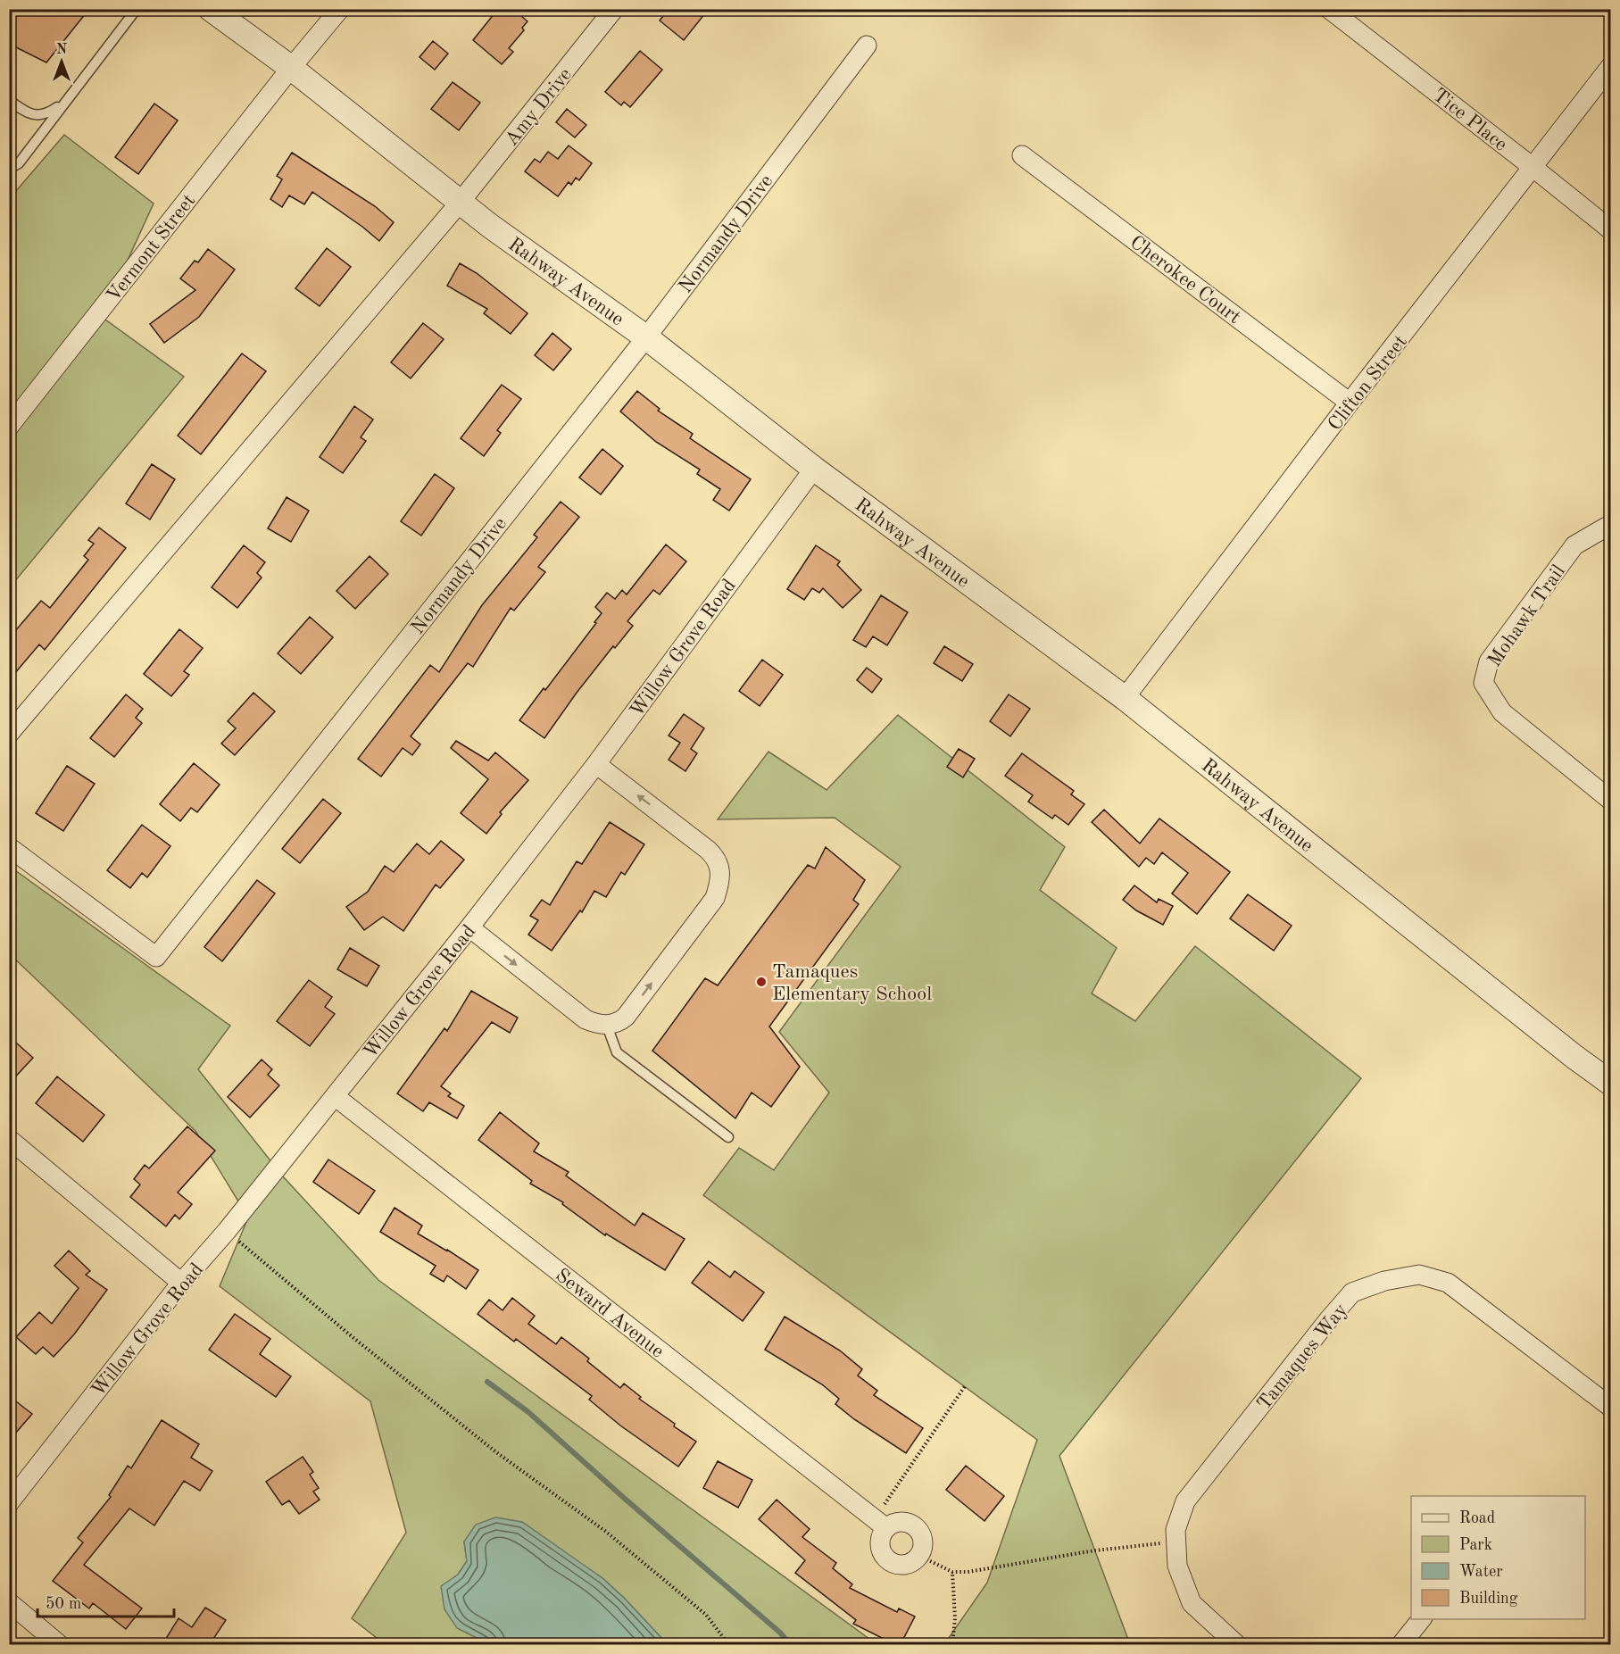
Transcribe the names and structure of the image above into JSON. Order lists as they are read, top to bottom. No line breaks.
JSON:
{"streets":{"street":["Amy Drive","Tice Place","Normandy Drive","Vermont Street","Cherokee Court","Rahway Avenue","Clifton Street","Mohawk Trail","Willow Grove Road","Seward Avenue","Tamaques Way"]},"crossings":[["Amy Drive","Rahway Avenue"],["Tice Place","Clifton Street"],["Normandy Drive","Rahway Avenue"],["Vermont Street","Rahway Avenue"],["Cherokee Court","Clifton Street"],["Rahway Avenue","Clifton Street"],["Rahway Avenue","Willow Grove Road"],["Willow Grove Road","Seward Avenue"]],"places":["Tamaques Elementary School"],"legend":["Road","Park","Water","Building"],"scale_bar":"50 m","north":"top"}
